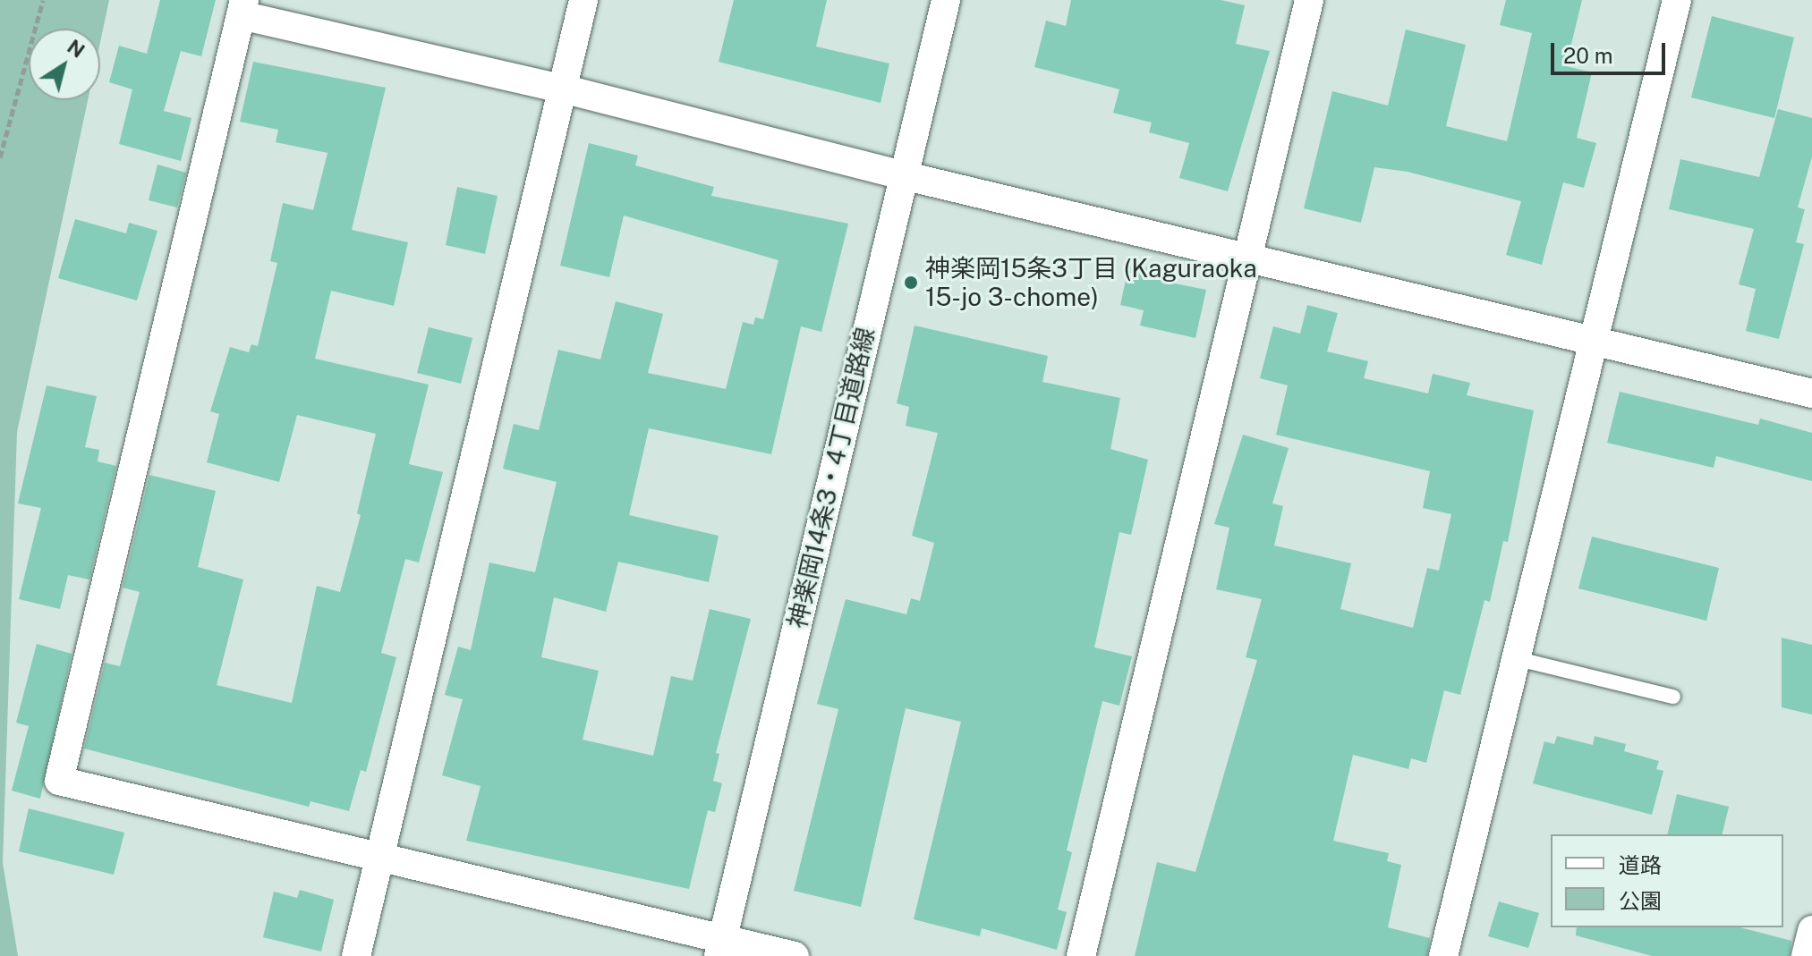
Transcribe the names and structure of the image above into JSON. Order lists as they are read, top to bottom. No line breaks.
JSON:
{"streets":{"street":["神楽岡14条3・4丁目道路線"]},"places":["神楽岡15条3丁目 (Kaguraoka 15-jo 3-chome)"],"legend":["道路","公園"],"scale_bar":"20 m","north":"top right"}
